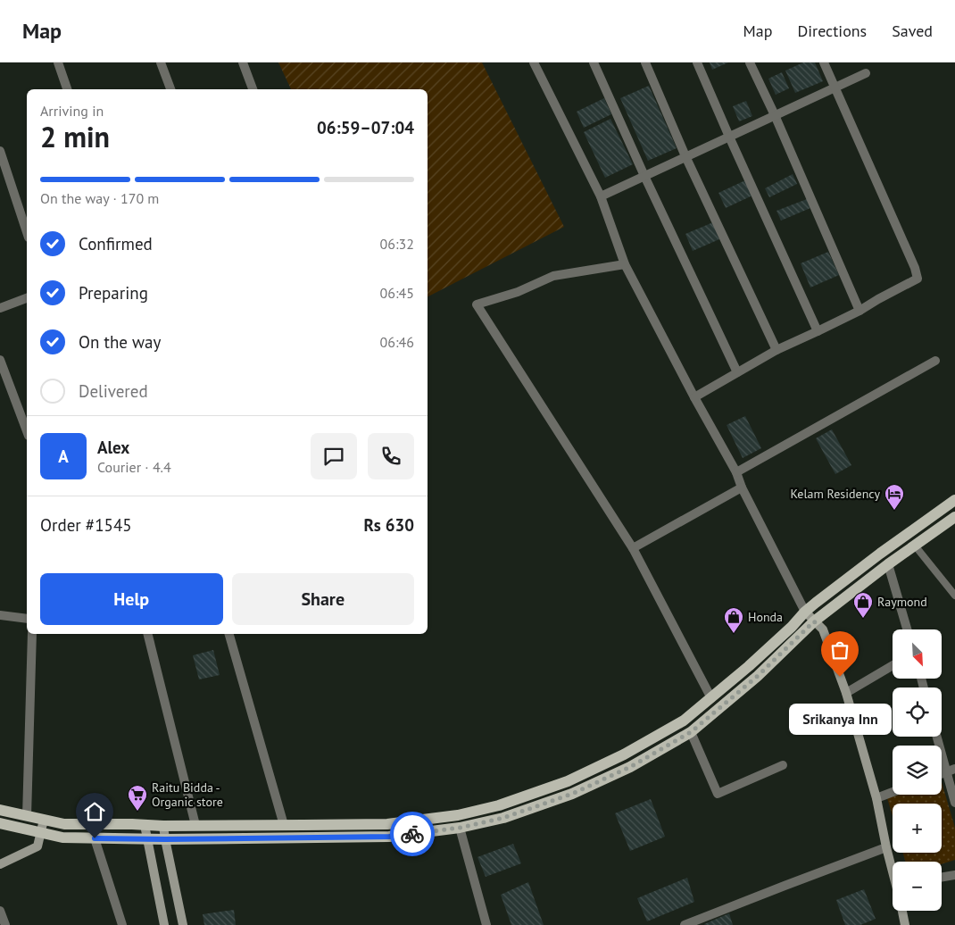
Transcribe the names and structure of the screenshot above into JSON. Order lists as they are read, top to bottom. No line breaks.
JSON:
{"places":{"hotel":["Kelam Residency"],"shop":["Raymond","Honda"],"other":["Srikanya Inn"],"supermarket":["Raitu Bidda - Organic store"]},"north":"bottom right","page":{"header":"Map","nav":["Map","Directions","Saved"],"heading":["2 min","Arriving in","06:59–07:04"],"panel":["Alex","Courier · 4.4","Order #1545","Rs 630"],"bar":"On the way · 170 m","list":[["Confirmed","06:32"],["Preparing","06:45"],["On the way","06:46"],"Delivered"],"round":"A","buttons":["Help","Share"],"map_buttons":["+","−"],"bubble":"Srikanya Inn"}}
